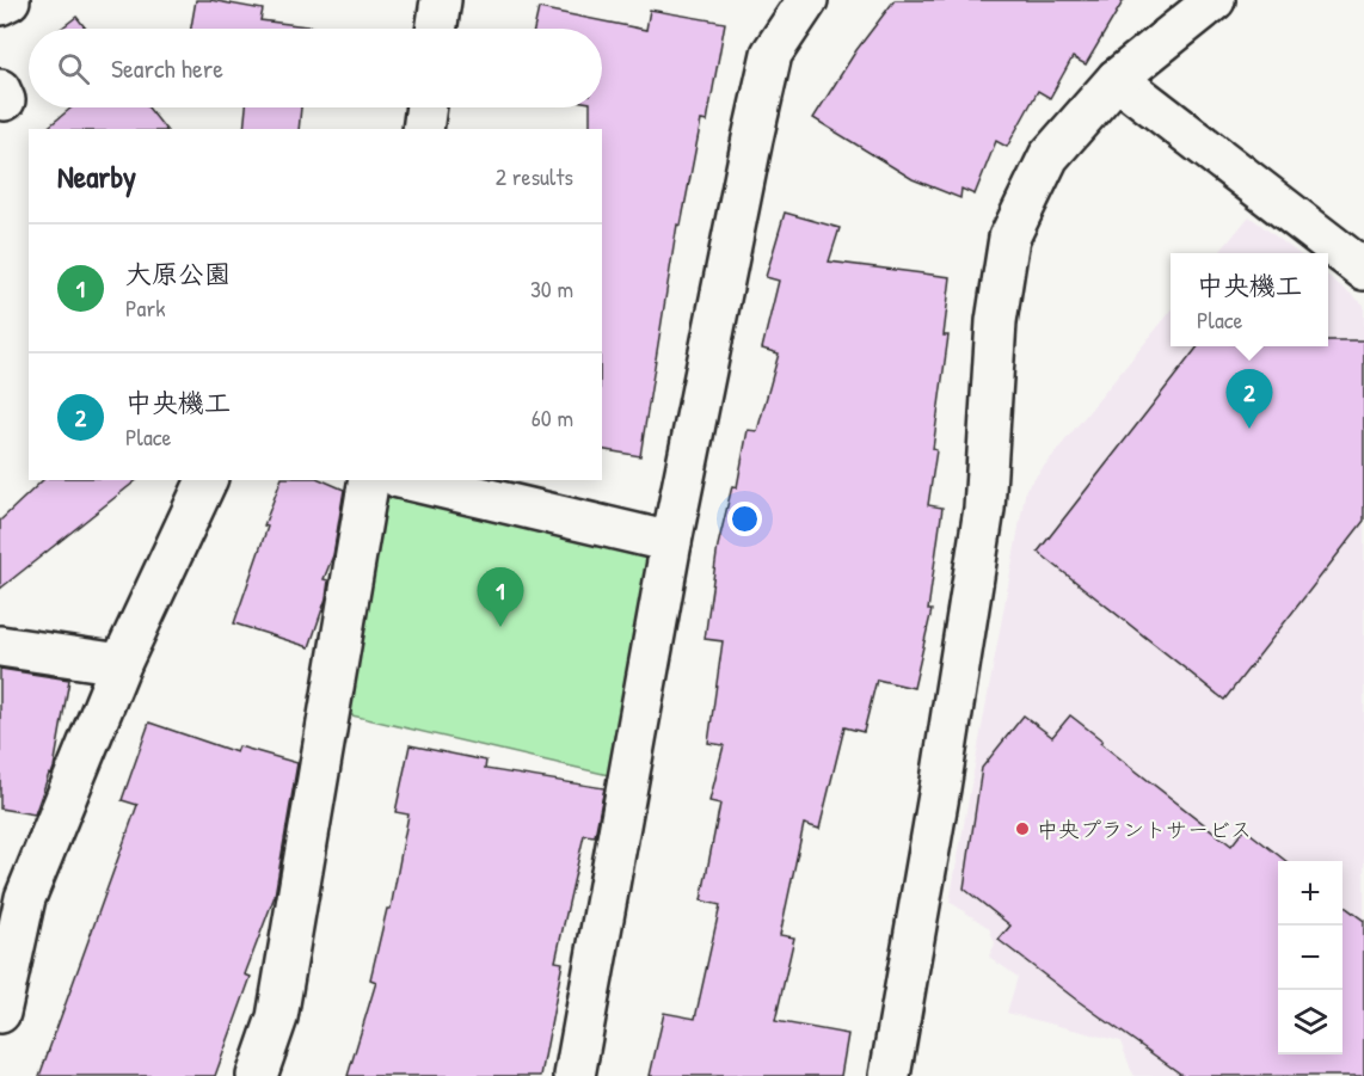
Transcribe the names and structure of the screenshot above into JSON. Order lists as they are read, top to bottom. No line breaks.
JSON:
{"places":["中央プラントサービス"],"page":{"search":"Search here","heading":["Nearby","2 results"],"list":[{"mark":"1","name":"大原公園","note":"Park","value":"30 m"},{"mark":"2","name":"中央機工","note":"Place","value":"60 m"}],"popup":["中央機工","Place"],"pins":["2","1"],"map_buttons":["+","−"]}}
